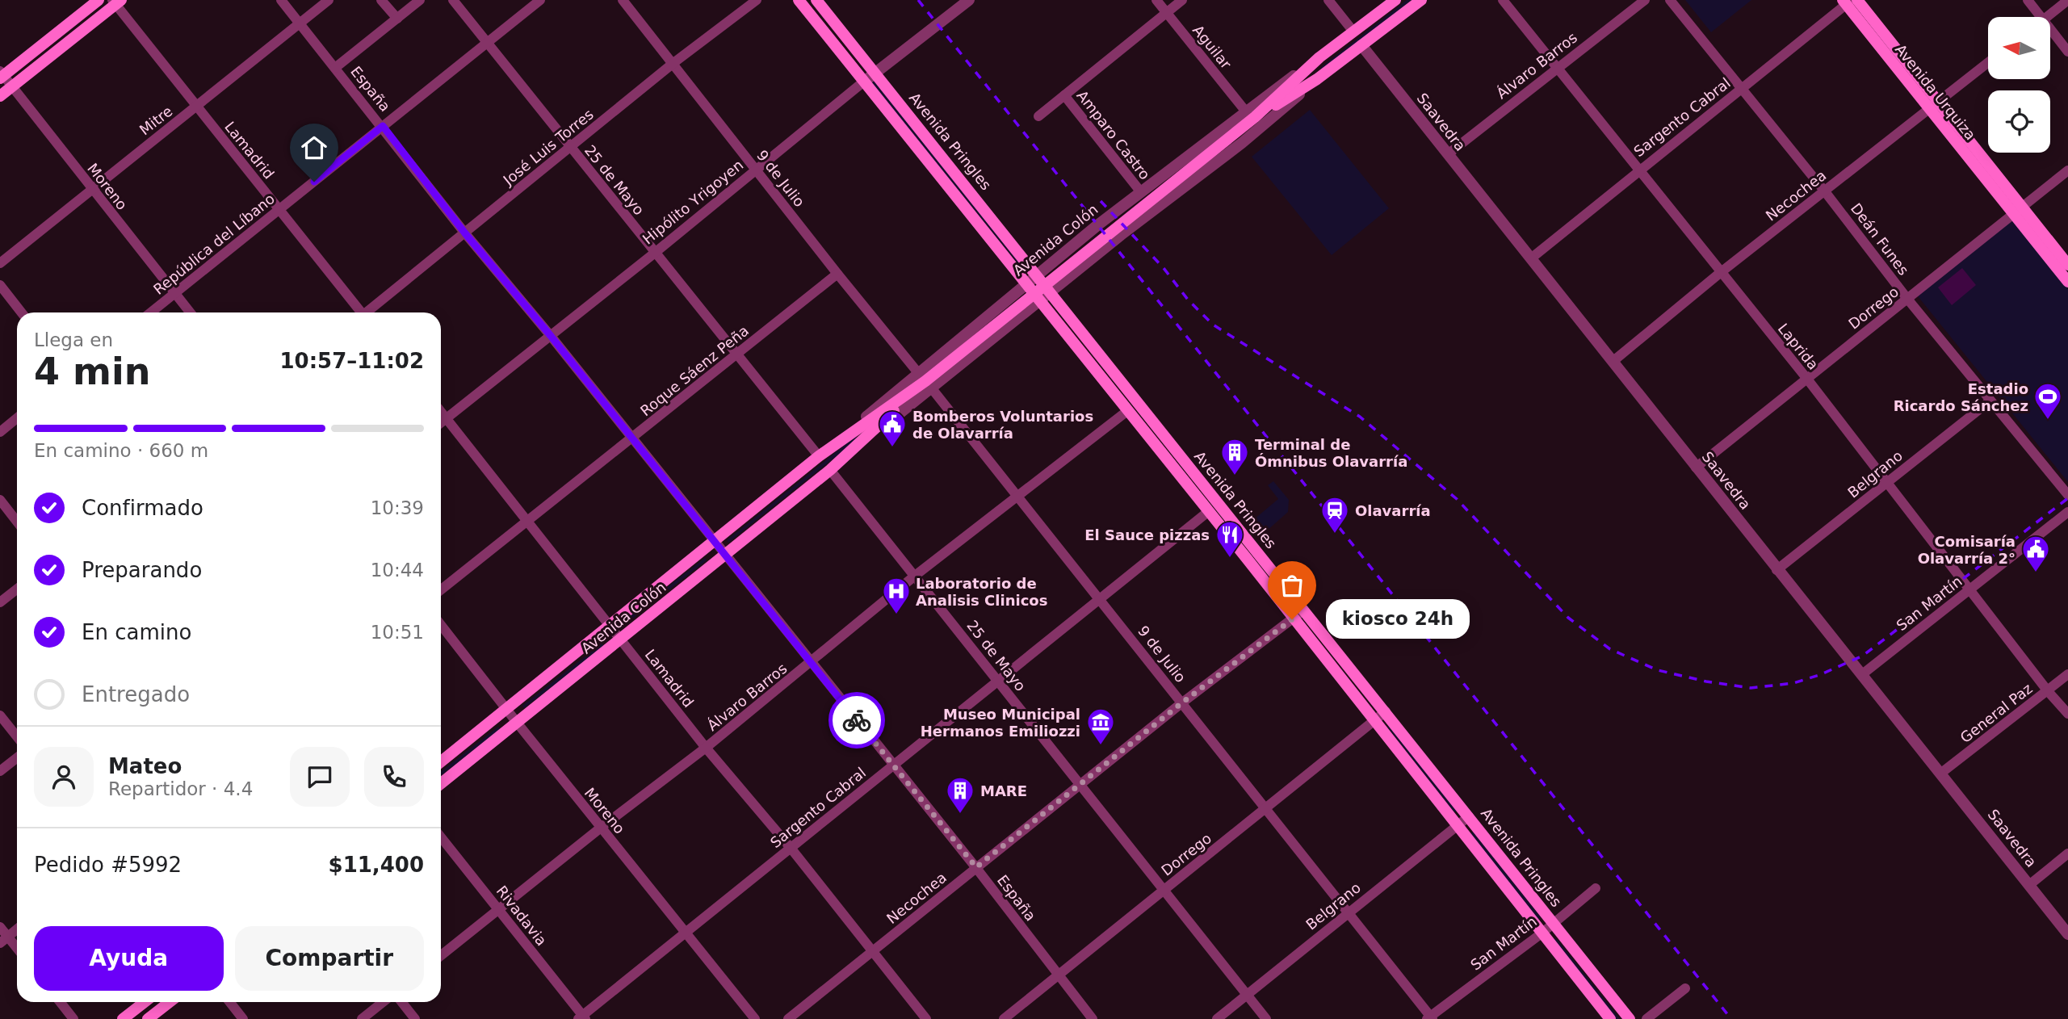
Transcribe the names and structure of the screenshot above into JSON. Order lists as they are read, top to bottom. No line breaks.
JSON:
{"streets":{"main road":["Avenida Urquiza","Avenida Pringles","Avenida Colón"],"street":["Aguilar","Álvaro Barros","España","Sargento Cabral","Mitre","Saavedra","Amparo Castro","José Luis Torres","Lamadrid","9 de Julio","25 de Mayo","Moreno","Necochea","Hipólito Yrigoyen","Deán Funes","República del Líbano","Dorrego","Laprida","Roque Sáenz Peña","Belgrano","San Martín","General Paz","Rivadavia"]},"crossings":[["Aguilar","Avenida Colón"],["Álvaro Barros","España"],["Álvaro Barros","Saavedra"],["Álvaro Barros","Avenida Pringles"],["Álvaro Barros","Lamadrid"],["Álvaro Barros","9 de Julio"],["Álvaro Barros","25 de Mayo"],["Álvaro Barros","Moreno"],["Álvaro Barros","Laprida"],["Álvaro Barros","Rivadavia"],["España","Sargento Cabral"],["España","Mitre"],["España","José Luis Torres"],["España","Necochea"],["España","Hipólito Yrigoyen"],["España","Avenida Colón"],["España","República del Líbano"],["España","Dorrego"],["España","Roque Sáenz Peña"],["Avenida Urquiza","Sargento Cabral"],["Avenida Urquiza","Necochea"],["Avenida Urquiza","Dorrego"],["Sargento Cabral","Saavedra"],["Sargento Cabral","Avenida Pringles"],["Sargento Cabral","Lamadrid"],["Sargento Cabral","9 de Julio"],["Sargento Cabral","25 de Mayo"],["Sargento Cabral","Moreno"],["Sargento Cabral","Deán Funes"],["Sargento Cabral","Laprida"],["Sargento Cabral","Rivadavia"],["Mitre","Lamadrid"],["Mitre","Moreno"],["Saavedra","Necochea"],["Saavedra","Avenida Colón"],["Saavedra","Dorrego"],["Saavedra","Belgrano"],["Saavedra","San Martín"],["Saavedra","General Paz"],["Amparo Castro","Avenida Colón"],["Avenida Pringles","Necochea"],["Avenida Pringles","Hipólito Yrigoyen"],["Avenida Pringles","Avenida Colón"],["Avenida Pringles","Dorrego"],["Avenida Pringles","Belgrano"],["Avenida Pringles","San Martín"],["José Luis Torres","9 de Julio"],["José Luis Torres","25 de Mayo"],["Lamadrid","Necochea"],["Lamadrid","Hipólito Yrigoyen"],["Lamadrid","Avenida Colón"],["Lamadrid","República del Líbano"],["Lamadrid","Roque Sáenz Peña"],["9 de Julio","Necochea"],["9 de Julio","Hipólito Yrigoyen"],["9 de Julio","Avenida Colón"],["9 de Julio","Dorrego"],["9 de Julio","Roque Sáenz Peña"],["9 de Julio","Belgrano"],["9 de Julio","San Martín"],["25 de Mayo","Necochea"],["25 de Mayo","Hipólito Yrigoyen"],["25 de Mayo","Avenida Colón"],["25 de Mayo","República del Líbano"],["25 de Mayo","Dorrego"],["25 de Mayo","Roque Sáenz Peña"],["25 de Mayo","Belgrano"],["Moreno","Avenida Colón"],["Moreno","República del Líbano"],["Necochea","Deán Funes"],["Necochea","Laprida"],["Deán Funes","Dorrego"],["Deán Funes","Belgrano"],["Dorrego","Laprida"],["Laprida","Belgrano"],["Laprida","San Martín"],["Laprida","General Paz"]],"places":{"sports":["Estadio Ricardo Sánchez"],"public building":["Bomberos Voluntarios de Olavarría","Comisaría Olavarría 2°"],"building":["Terminal de Ómnibus Olavarría","MARE"],"station":["Olavarría"],"restaurant":["El Sauce pizzas"],"hospital":["Laboratorio de Analisis Clinicos"],"other":["kiosco 24h"],"museum":["Museo Municipal Hermanos Emiliozzi"]},"north":"left","page":{"heading":["4 min","Llega en","10:57–11:02"],"panel":["Mateo","Repartidor · 4.4","Pedido #5992","$11,400"],"bar":"En camino · 660 m","list":[["Confirmado","10:39"],["Preparando","10:44"],["En camino","10:51"],"Entregado"],"bubble":"kiosco 24h","buttons":["Ayuda","Compartir"]}}
